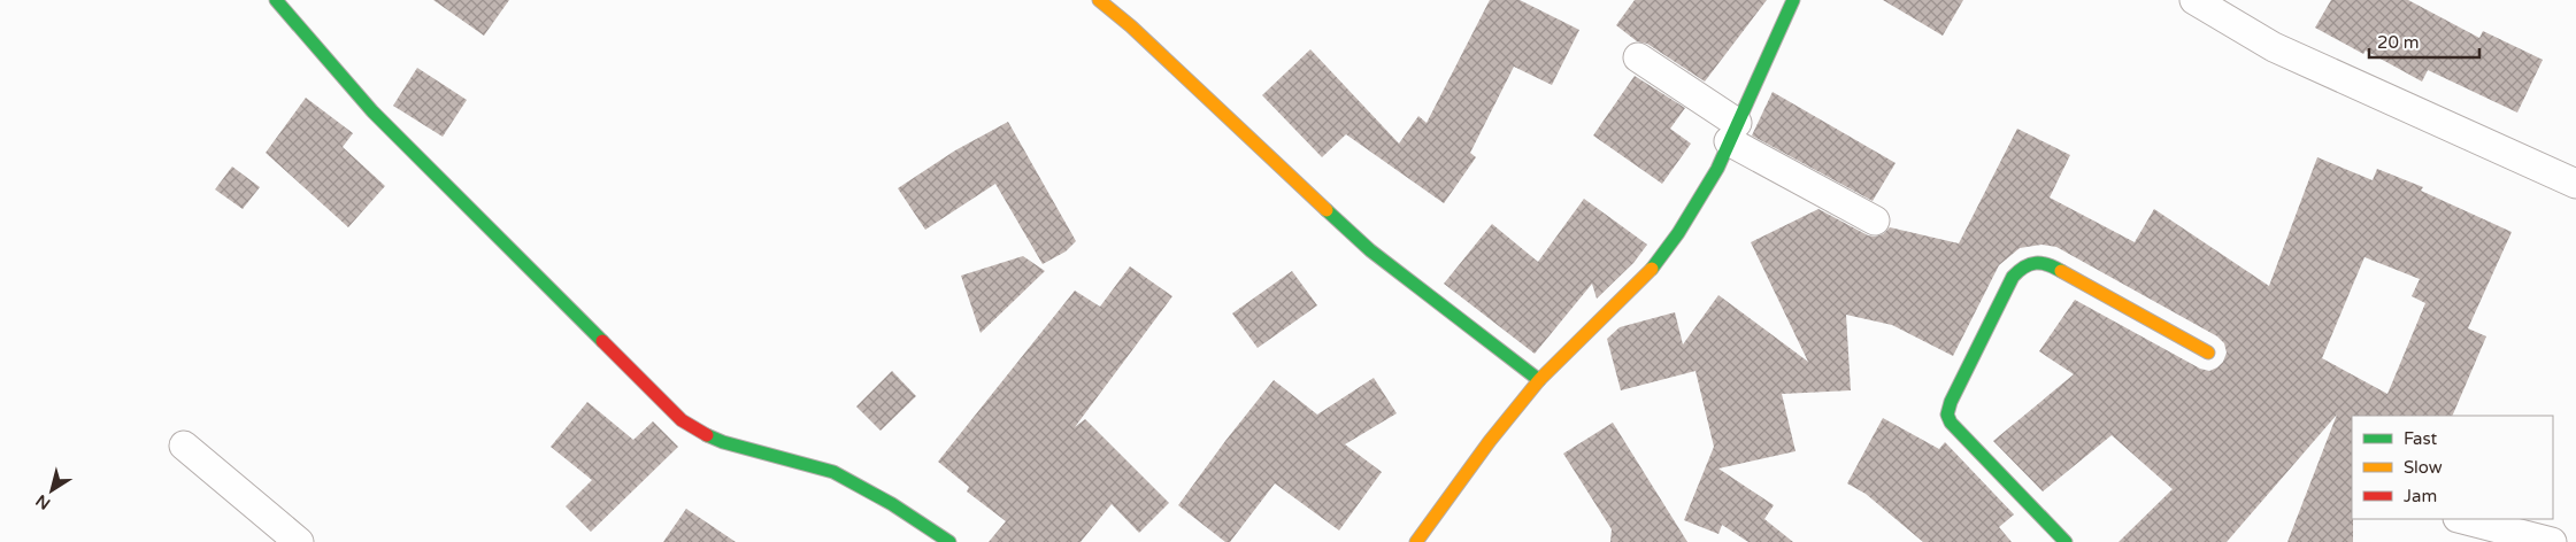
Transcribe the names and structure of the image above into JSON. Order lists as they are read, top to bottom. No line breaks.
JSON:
{"legend":["Fast","Slow","Jam"],"scale_bar":"20 m","north":"bottom left"}
